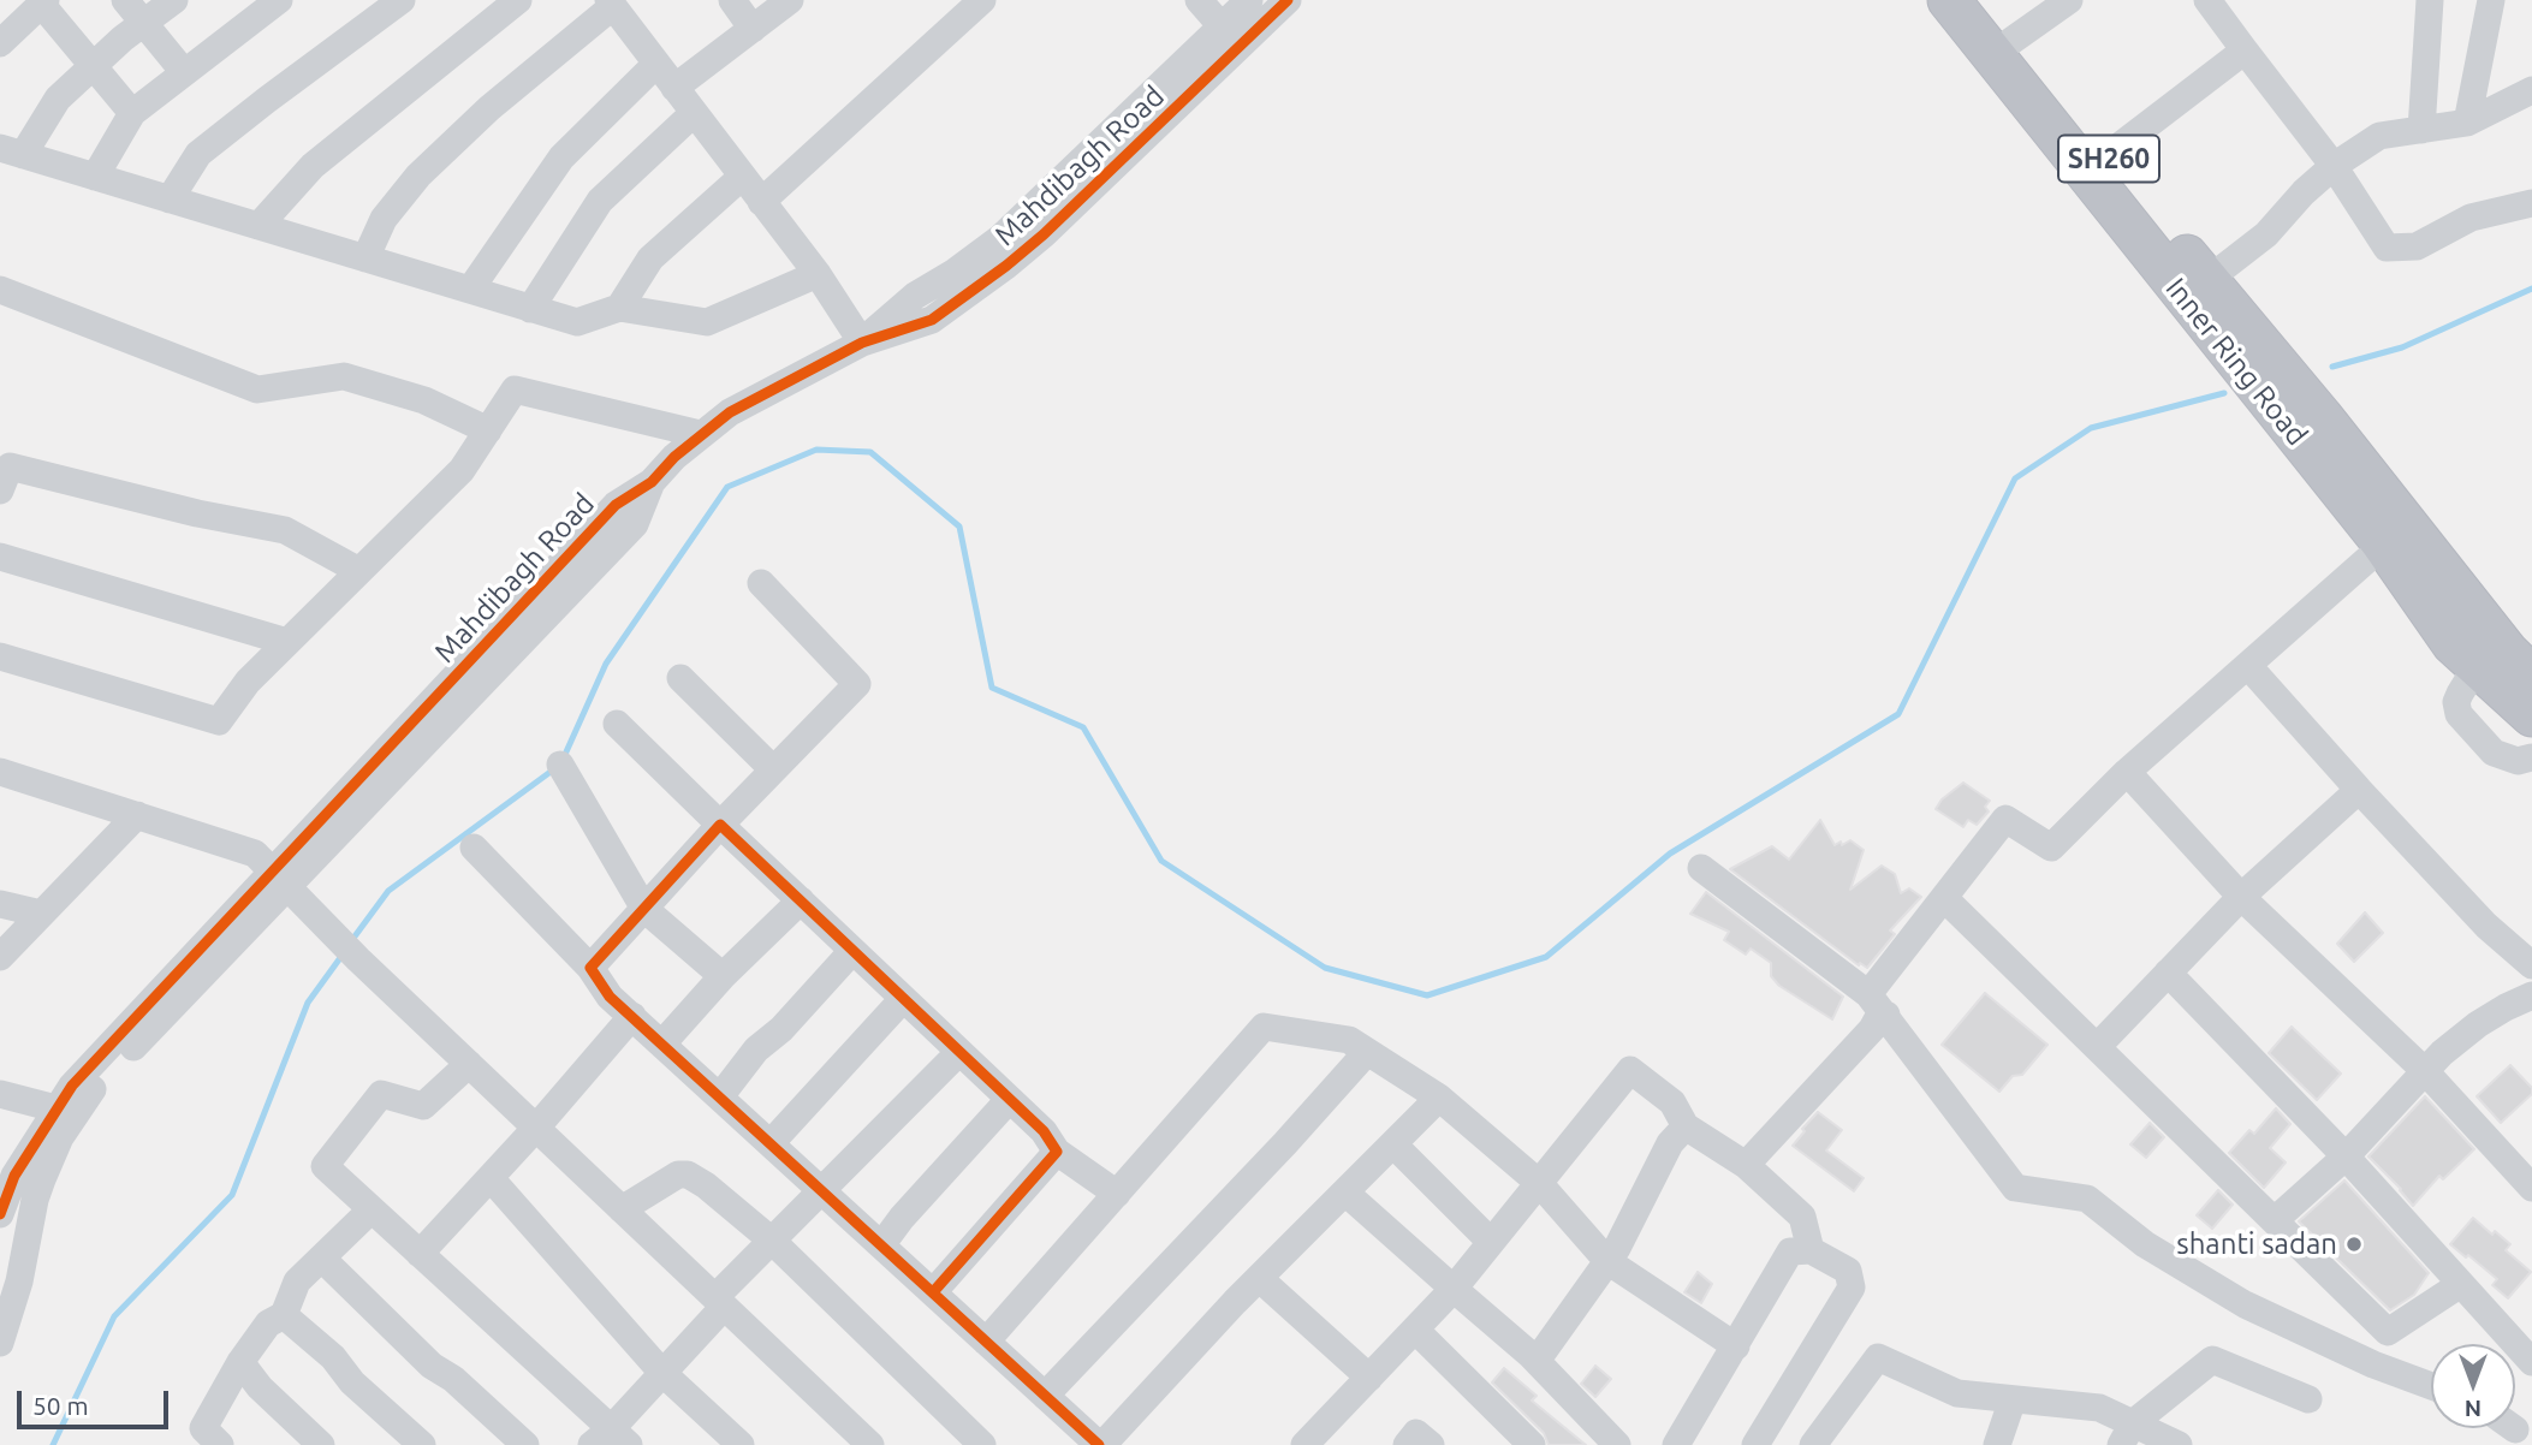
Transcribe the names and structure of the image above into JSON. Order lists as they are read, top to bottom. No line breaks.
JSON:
{"streets":{"highway":["SH260","Inner Ring Road"],"street":["Mahdibagh Road"]},"crossings":[["SH260","Inner Ring Road"]],"places":["shanti sadan"],"scale_bar":"50 m","north":"bottom"}
